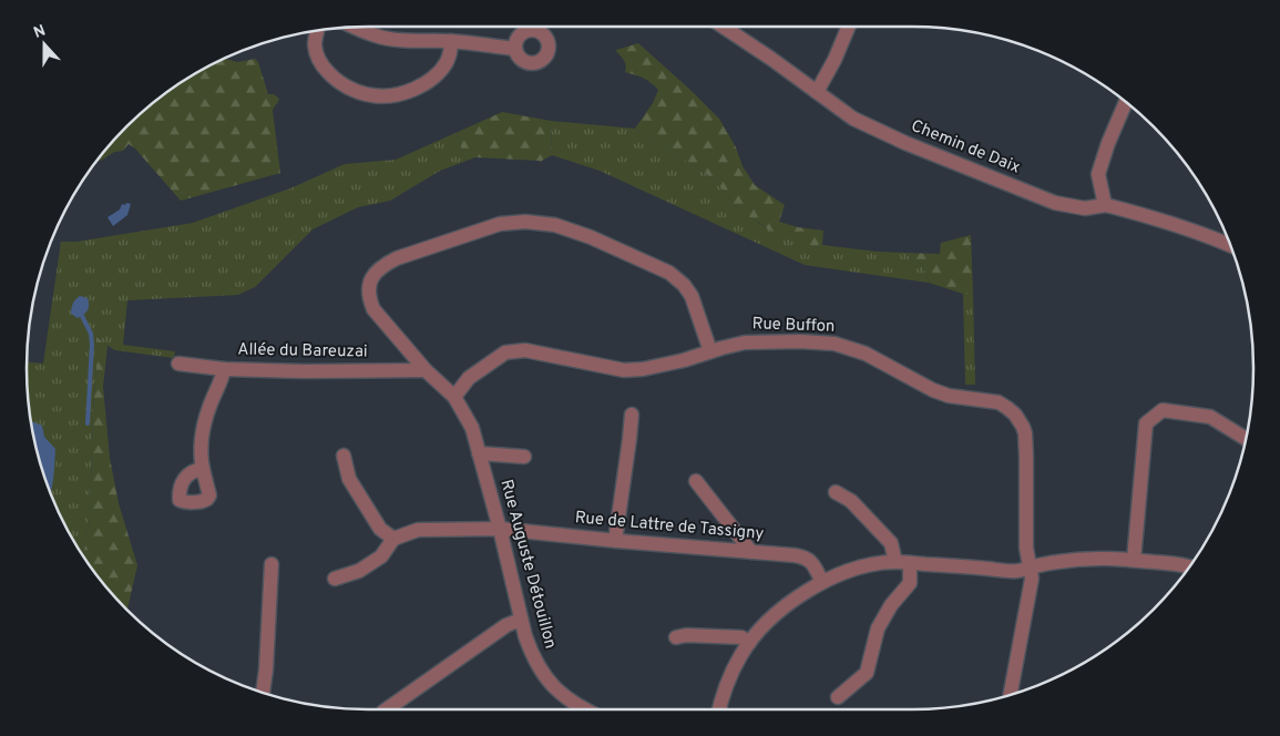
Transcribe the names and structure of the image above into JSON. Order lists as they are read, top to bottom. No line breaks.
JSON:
{"streets":{"street":["Chemin de Daix","Rue Buffon","Allée du Bareuzai","Rue de Lattre de Tassigny","Rue Auguste Détouillon"]},"crossings":[["Rue Buffon","Rue Auguste Détouillon"],["Allée du Bareuzai","Rue Auguste Détouillon"],["Rue de Lattre de Tassigny","Rue Auguste Détouillon"]],"north":"top"}
